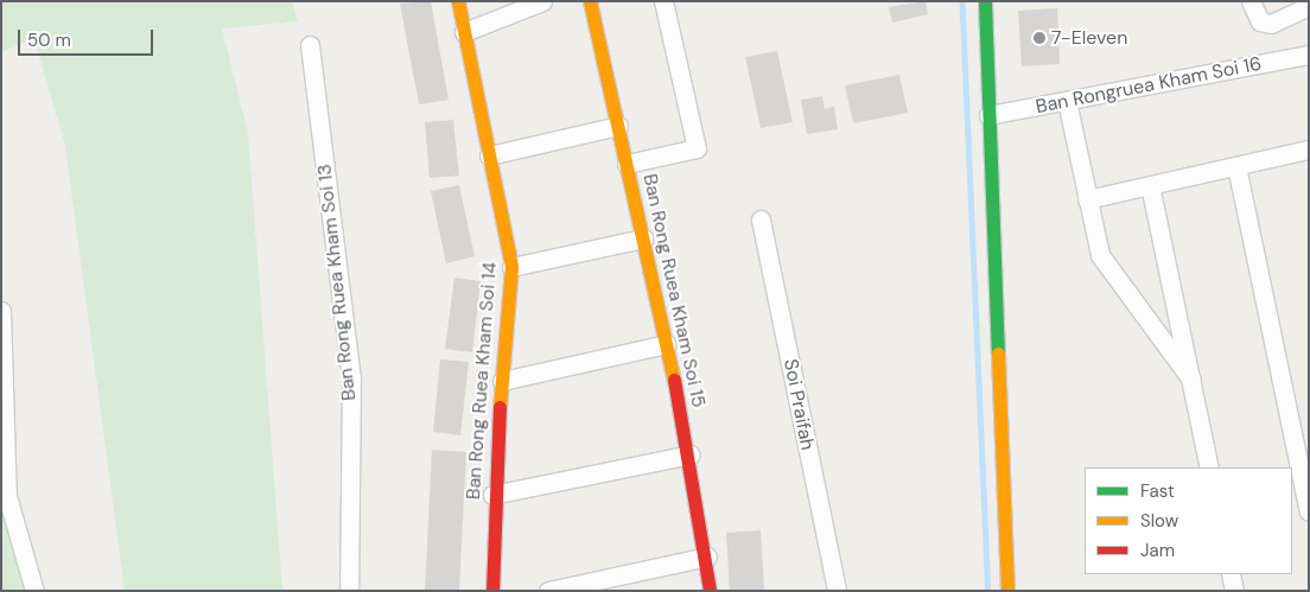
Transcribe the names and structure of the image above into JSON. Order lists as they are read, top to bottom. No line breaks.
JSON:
{"streets":{"street":["Ban Rongruea Kham Soi 16","Ban Rong Ruea Kham Soi 13","Ban Rong Ruea Kham Soi 15","Ban Rong Ruea Kham Soi 14","Soi Praifah"]},"places":["7-Eleven"],"legend":["Fast","Slow","Jam"],"scale_bar":"50 m"}
